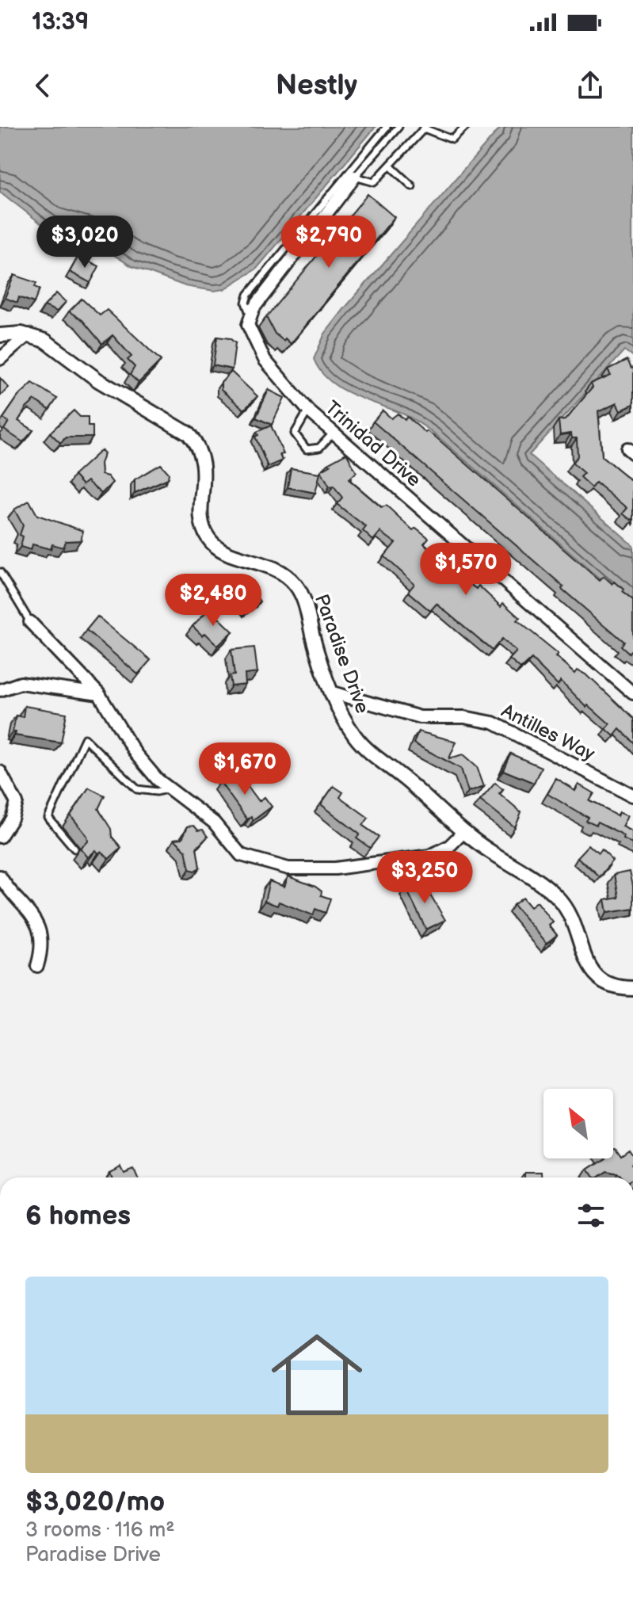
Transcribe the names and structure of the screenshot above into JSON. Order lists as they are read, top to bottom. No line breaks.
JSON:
{"streets":{"street":["Trinidad Drive","Paradise Drive","Antilles Way"]},"crossings":[["Paradise Drive","Antilles Way"]],"north":"top left","page":{"status":"13:39","header":"Nestly","price":["$3,020","$2,790","$1,570","$2,480","$1,670","$3,250"],"heading":"6 homes","list":[{"name":"$3,020/mo","note":"3 rooms · 116 m² · Paradise Drive"}]}}
